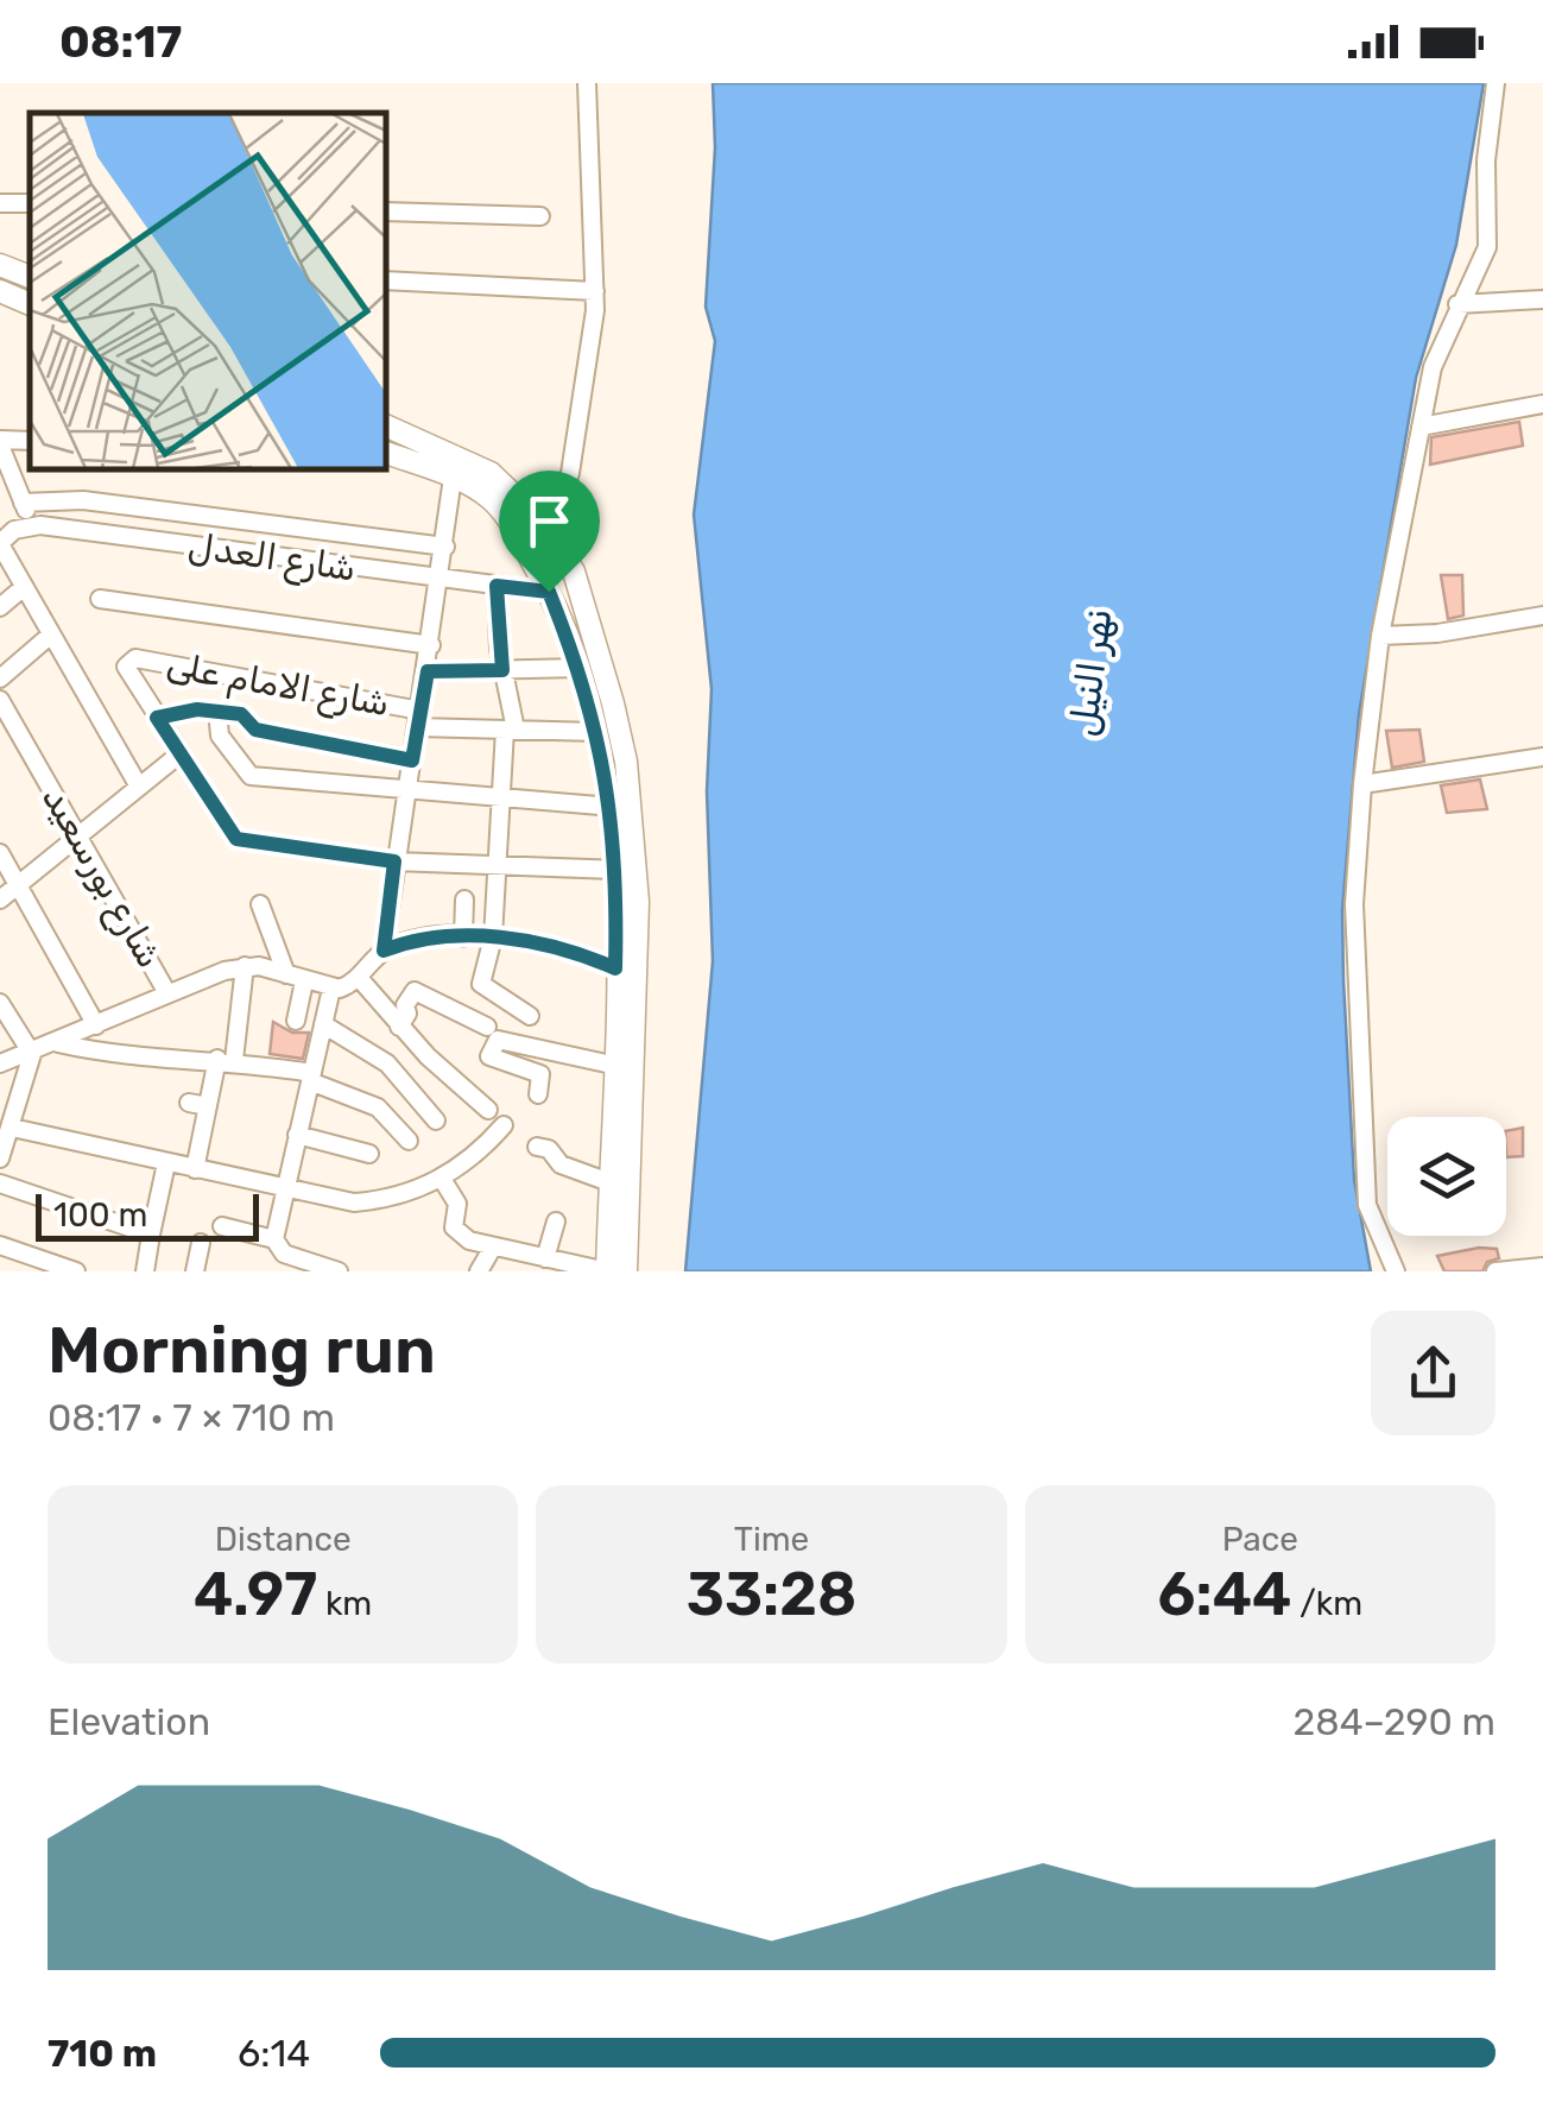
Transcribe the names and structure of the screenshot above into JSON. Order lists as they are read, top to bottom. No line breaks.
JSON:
{"streets":{"street":["شارع العدل","شارع الامام على","شارع بورسعيد"]},"water":["نهر النيل"],"scale_bar":"100 m","page":{"status":"08:17","scale":"100 m","heading":["Morning run","08:17 · 7 × 710 m"],"stats":[["Distance","4.97 km"],["Time","33:28"],["Pace","6:44 /km"]],"chart":["Elevation","284–290 m"],"list":[{"name":"710 m","note":"6:14"}]}}
